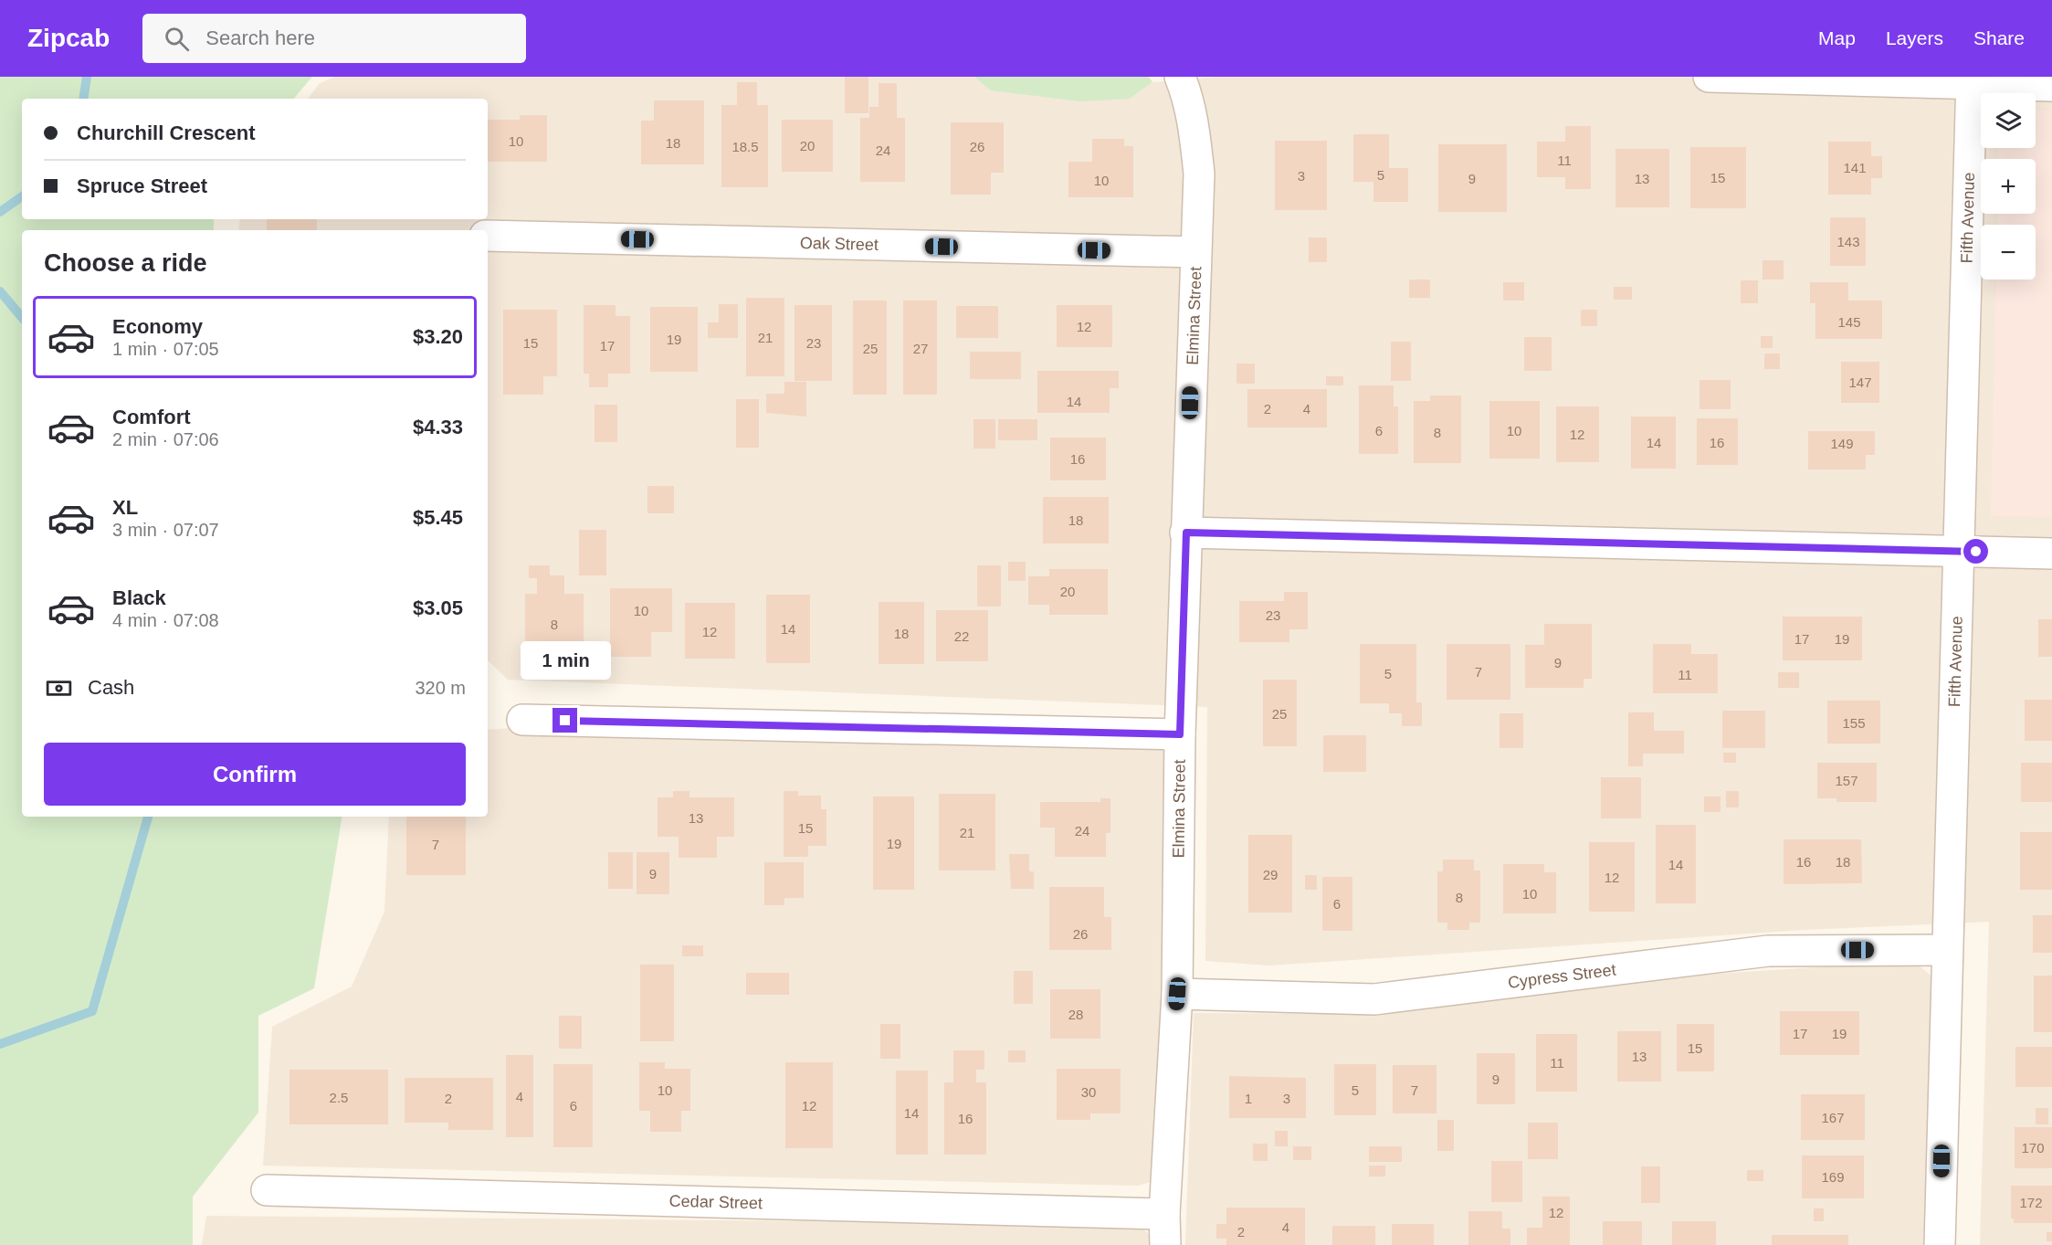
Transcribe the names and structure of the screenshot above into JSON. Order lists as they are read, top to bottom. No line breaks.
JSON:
{"streets":{"street":["Fifth Avenue","Oak Street","Elmina Street","Cypress Street","Cedar Street"]},"crossings":[["Fifth Avenue","Cypress Street"],["Oak Street","Elmina Street"],["Elmina Street","Cypress Street"],["Elmina Street","Cedar Street"]],"house_numbers":["10","18","20","18.5","26","24","11","141","5","3","15","9","13","10","143","145","12","21","19","15","23","17","25","27","147","14","2","4","6","10","8","12","14","16","149","16","18","20","10","23","8","14","12","18","22","17","19","9","7","5","11","25","155","157","13","15","24","21","19","7","16","18","14","9","29","12","10","8","6","26","28","17","19","15","13","11","9","10","5","7","30","4","2.5","2","1","3","6","12","14","167","16","170","169","172","12","4","2"],"page":{"header":"Zipcab","search":"Search here","nav":["Map","Layers","Share"],"map_buttons":["+","−"],"banner":["Churchill Crescent","Spruce Street"],"heading":"Choose a ride","list":[{"name":"Economy","note":"1 min · 07:05","value":"$3.20"},{"name":"Comfort","note":"2 min · 07:06","value":"$4.33"},{"name":"XL","note":"3 min · 07:07","value":"$5.45"},{"name":"Black","note":"4 min · 07:08","value":"$3.05"}],"bubble":"1 min","pay":["Cash","320 m"],"buttons":"Confirm"}}
